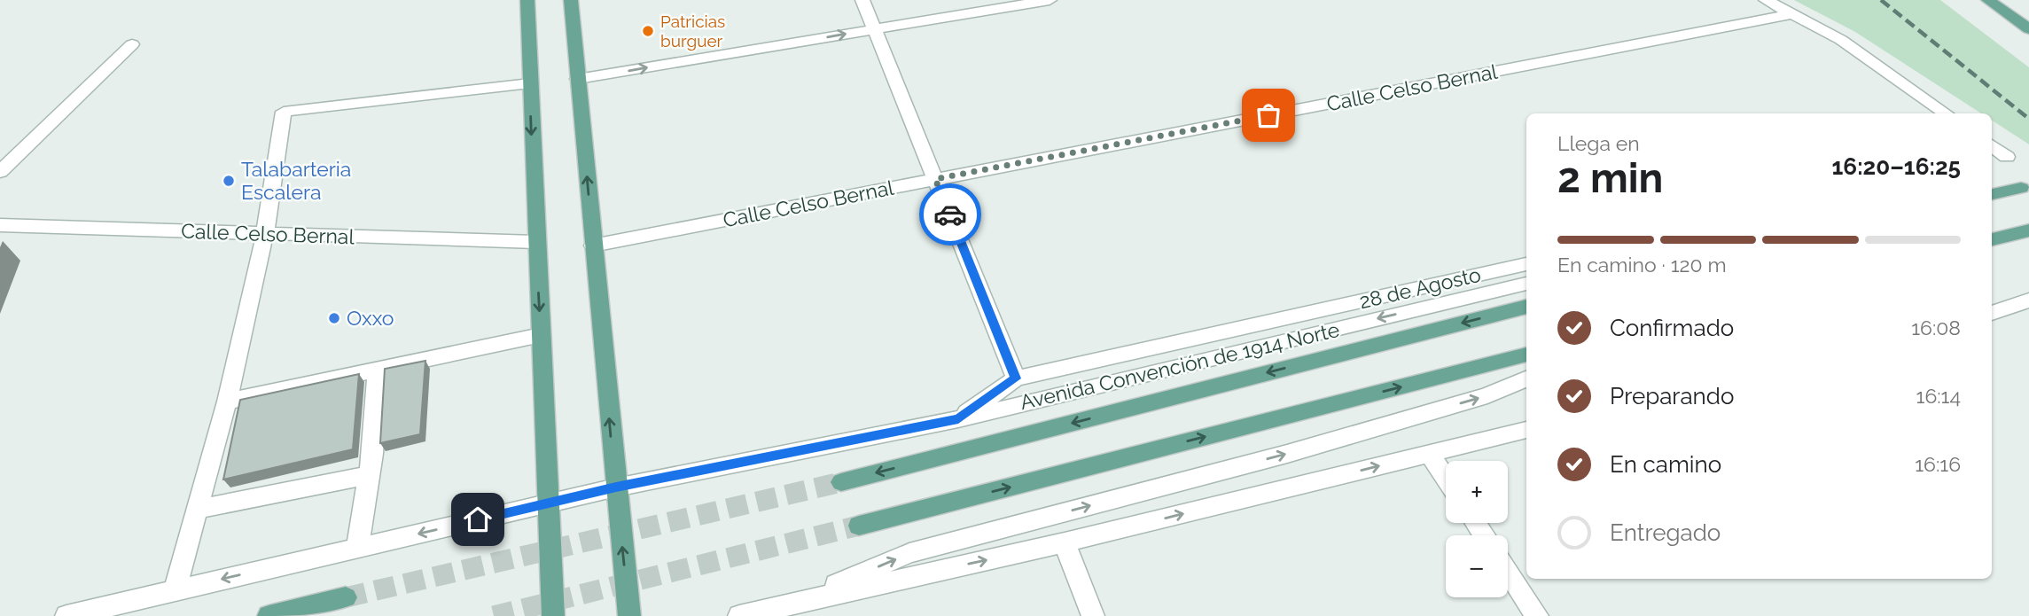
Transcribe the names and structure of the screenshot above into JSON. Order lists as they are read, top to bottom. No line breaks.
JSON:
{"streets":{"main road":["Avenida Convención de 1914 Norte"],"street":["Calle Celso Bernal","28 de Agosto"]},"crossings":[["28 de Agosto","Avenida Convención de 1914 Norte"]],"places":["Patricias burguer","Talabarteria Escalera","Oxxo"],"page":{"heading":["2 min","Llega en","16:20–16:25"],"bar":"En camino · 120 m","list":[["Confirmado","16:08"],["Preparando","16:14"],["En camino","16:16"],"Entregado"],"map_buttons":["+","−"]}}
